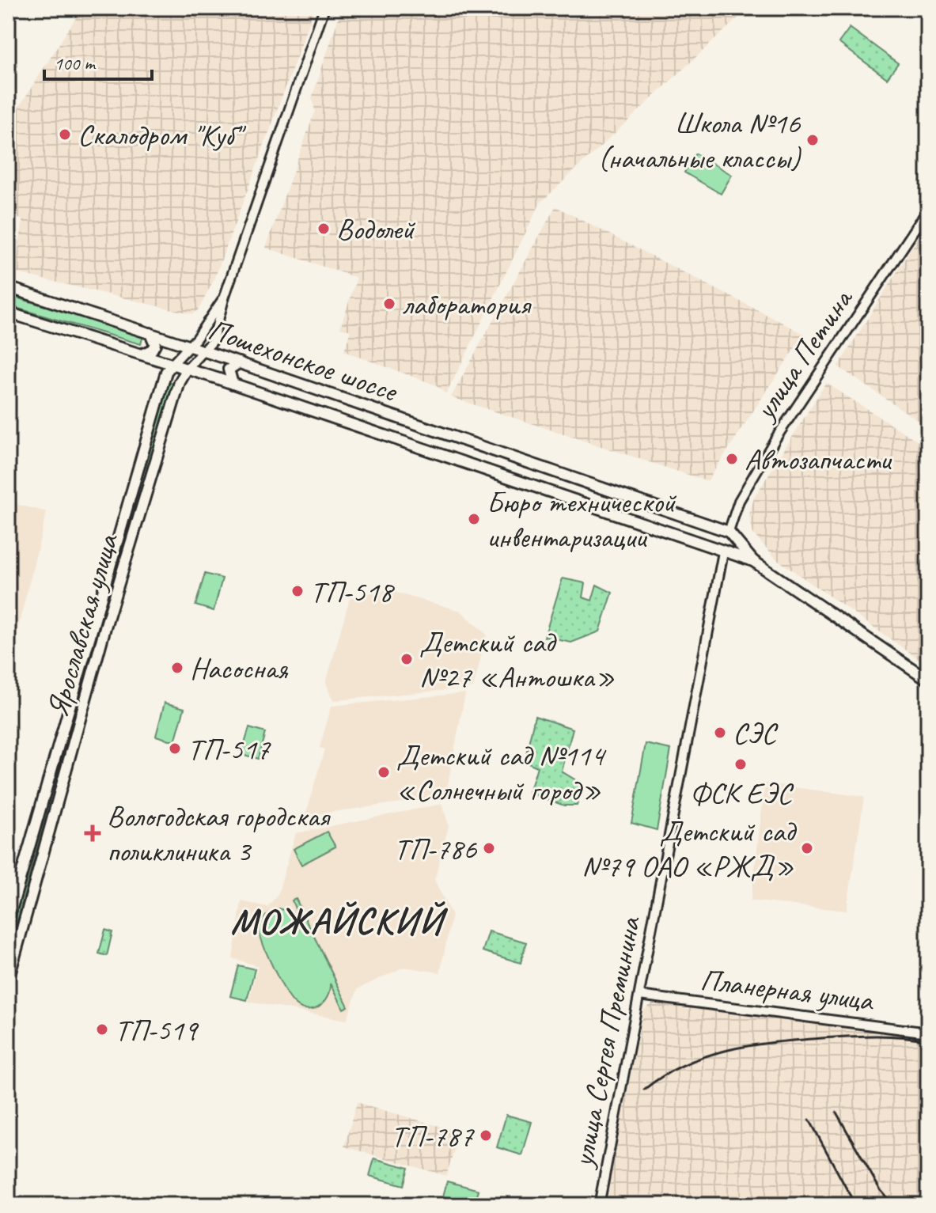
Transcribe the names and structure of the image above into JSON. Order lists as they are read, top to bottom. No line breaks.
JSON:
{"streets":{"main road":["Пошехонское шоссе","Ярославская улица"],"street":["улица Петина","Планерная улица","улица Сергея Преминина"]},"crossings":[["улица Петина","Пошехонское шоссе"],["Пошехонское шоссе","Ярославская улица"],["Пошехонское шоссе","улица Сергея Преминина"],["Планерная улица","улица Сергея Преминина"]],"districts":["МОЖАЙСКИЙ"],"places":{"other":["Скалодром \"Куб\"","Школа №16 (начальные классы)","Водолей","лаборатория","Автозапчасти","Бюро технической инвентаризации","ТП-518","Детский сад №27 «Антошка»","Насосная","СЭС","ТП-517","ФСК ЕЭС","Детский сад №114 «Солнечный город»","ТП-786","Детский сад №79 ОАО «РЖД»","ТП-519","ТП-787"],"health":["Вологодская городская поликлиника 3"]},"scale_bar":"100 m"}
